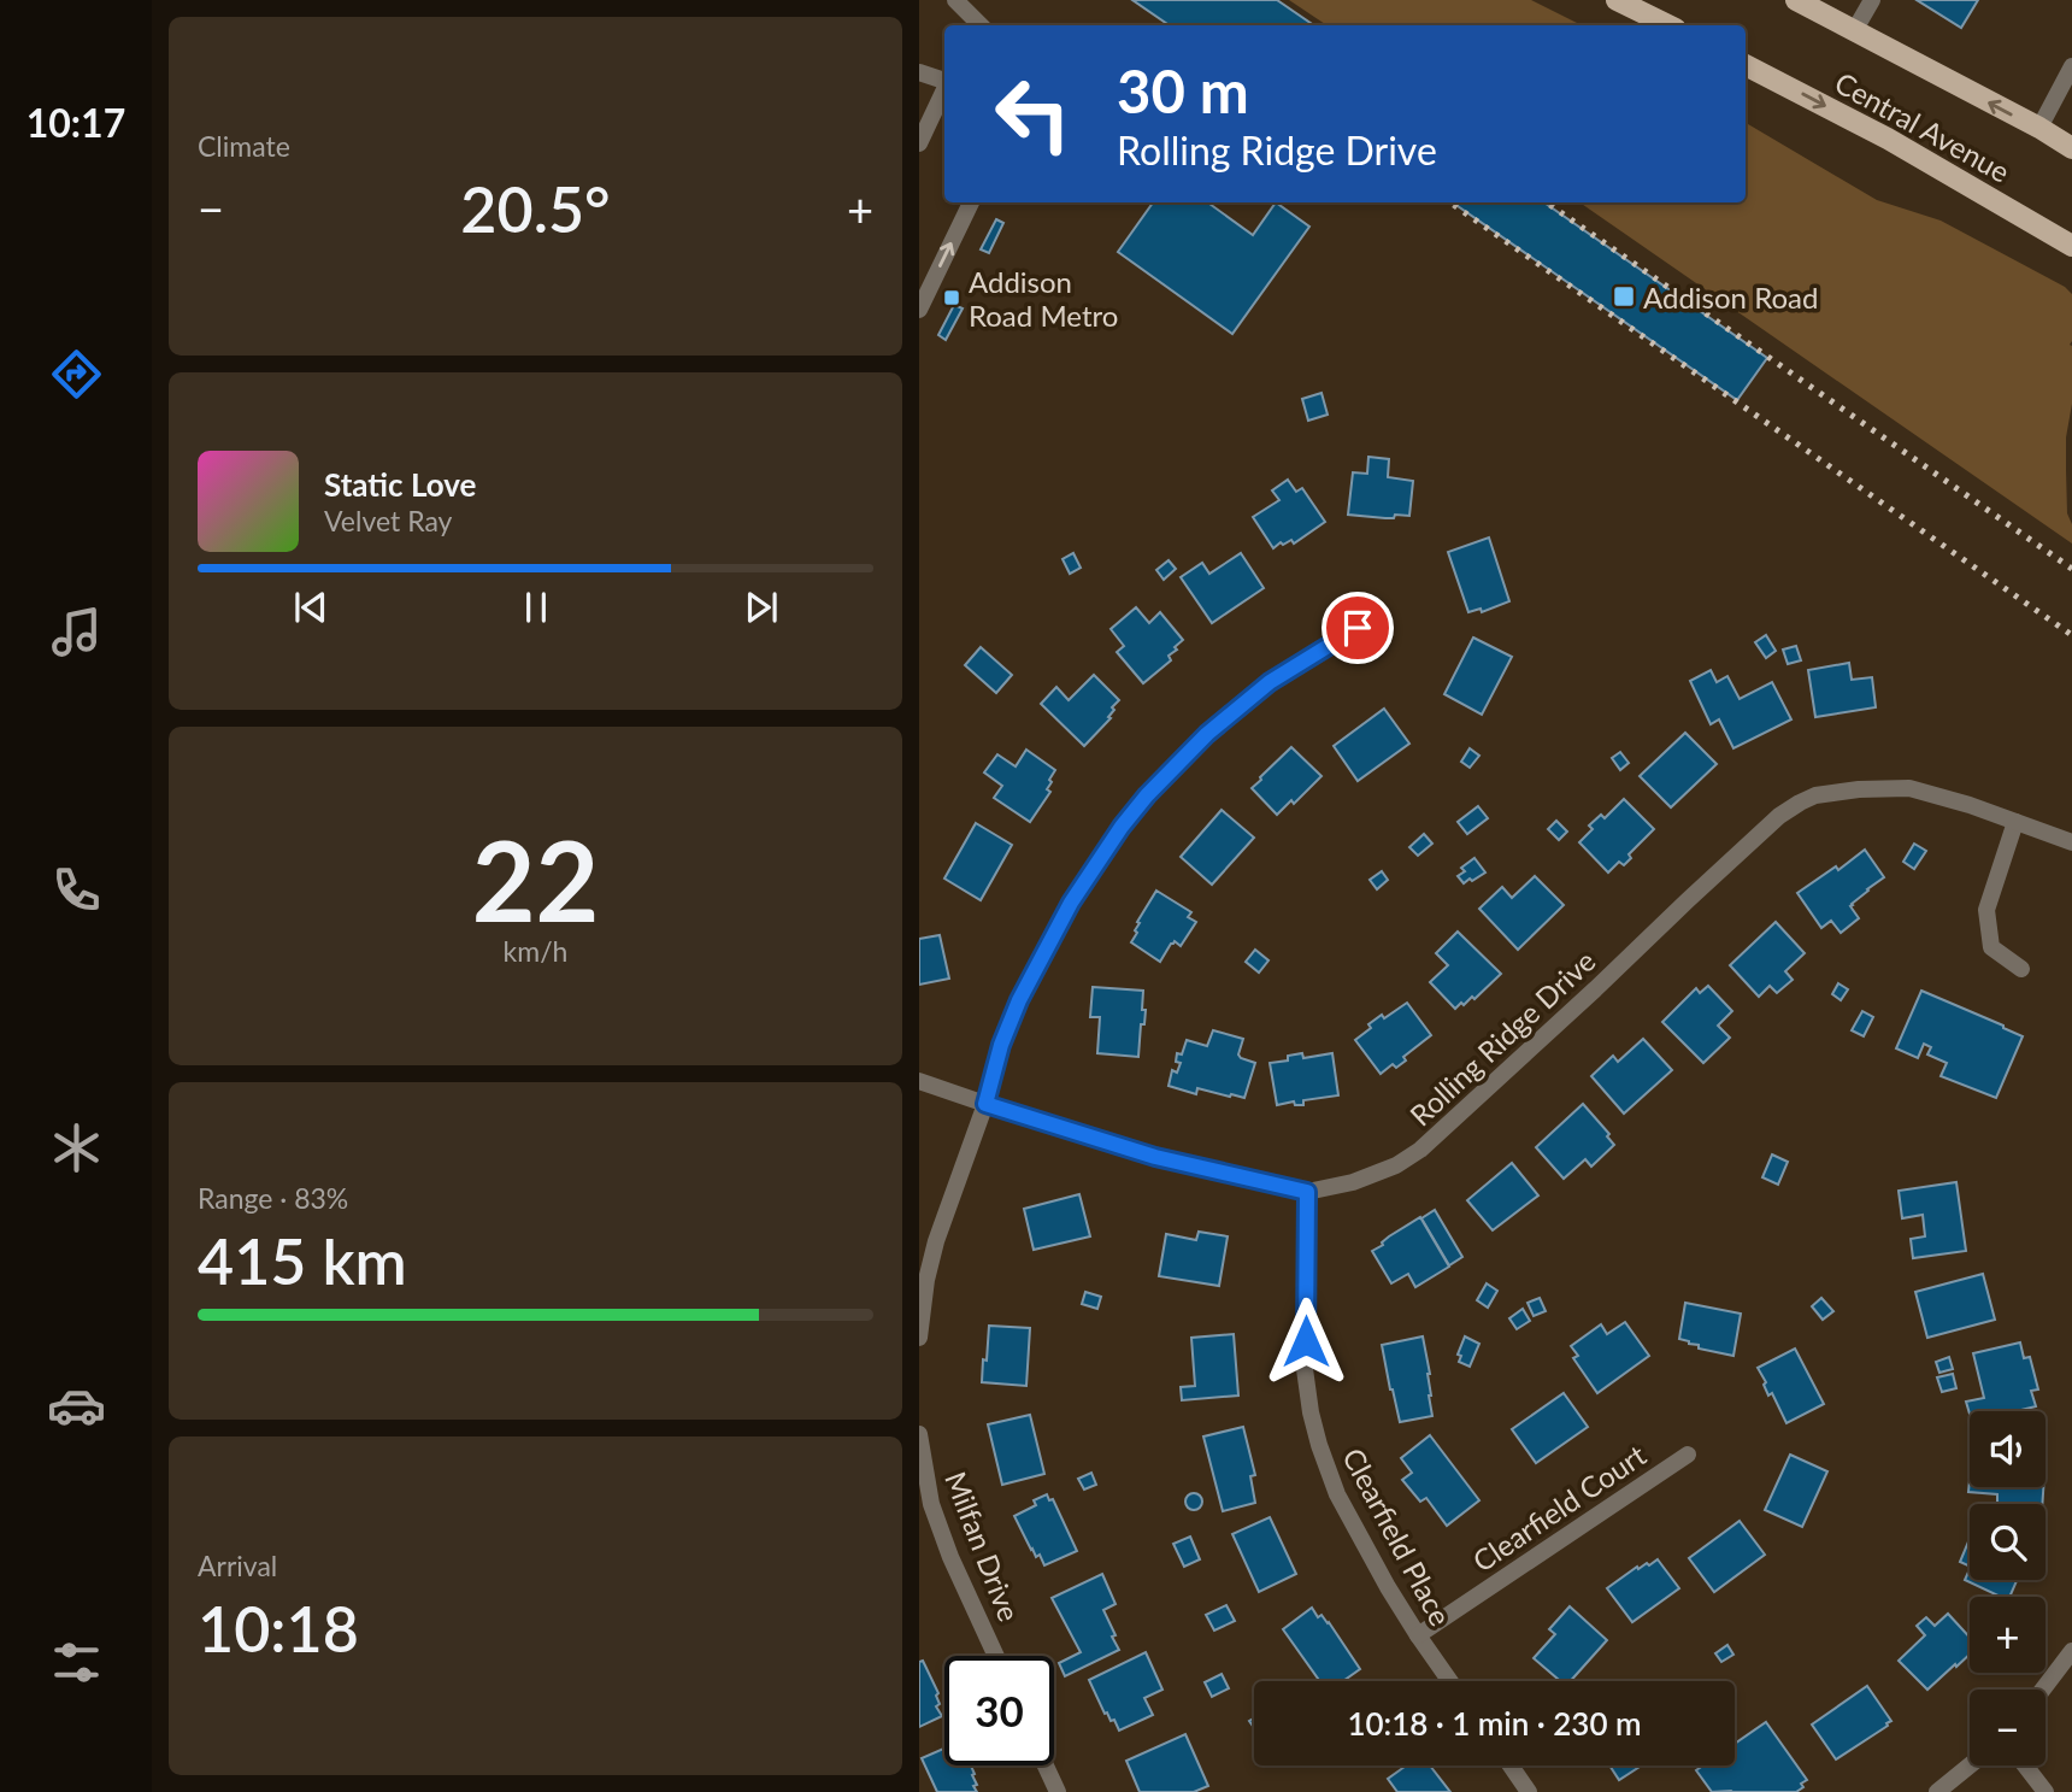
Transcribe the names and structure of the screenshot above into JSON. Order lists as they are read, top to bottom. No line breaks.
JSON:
{"streets":{"main road":["Central Avenue"],"street":["Rolling Ridge Drive","Clearfield Court","Clearfield Place","Milfan Drive"]},"crossings":[["Rolling Ridge Drive","Clearfield Place"],["Clearfield Court","Clearfield Place"]],"places":{"transit":["Addison Road","Addison Road Metro"]},"page":{"tabs":"10:17","tile":["Climate",["22","km/h"],["Range · 83%","415 km"],["Arrival","10:18"]],"turn":["30 m","Rolling Ridge Drive"],"heat":["−","20.5°","+"],"song":["Static Love","Velvet Ray"],"map_buttons":["+","−"],"limit":"30","trip":"10:18 · 1 min · 230 m"}}
